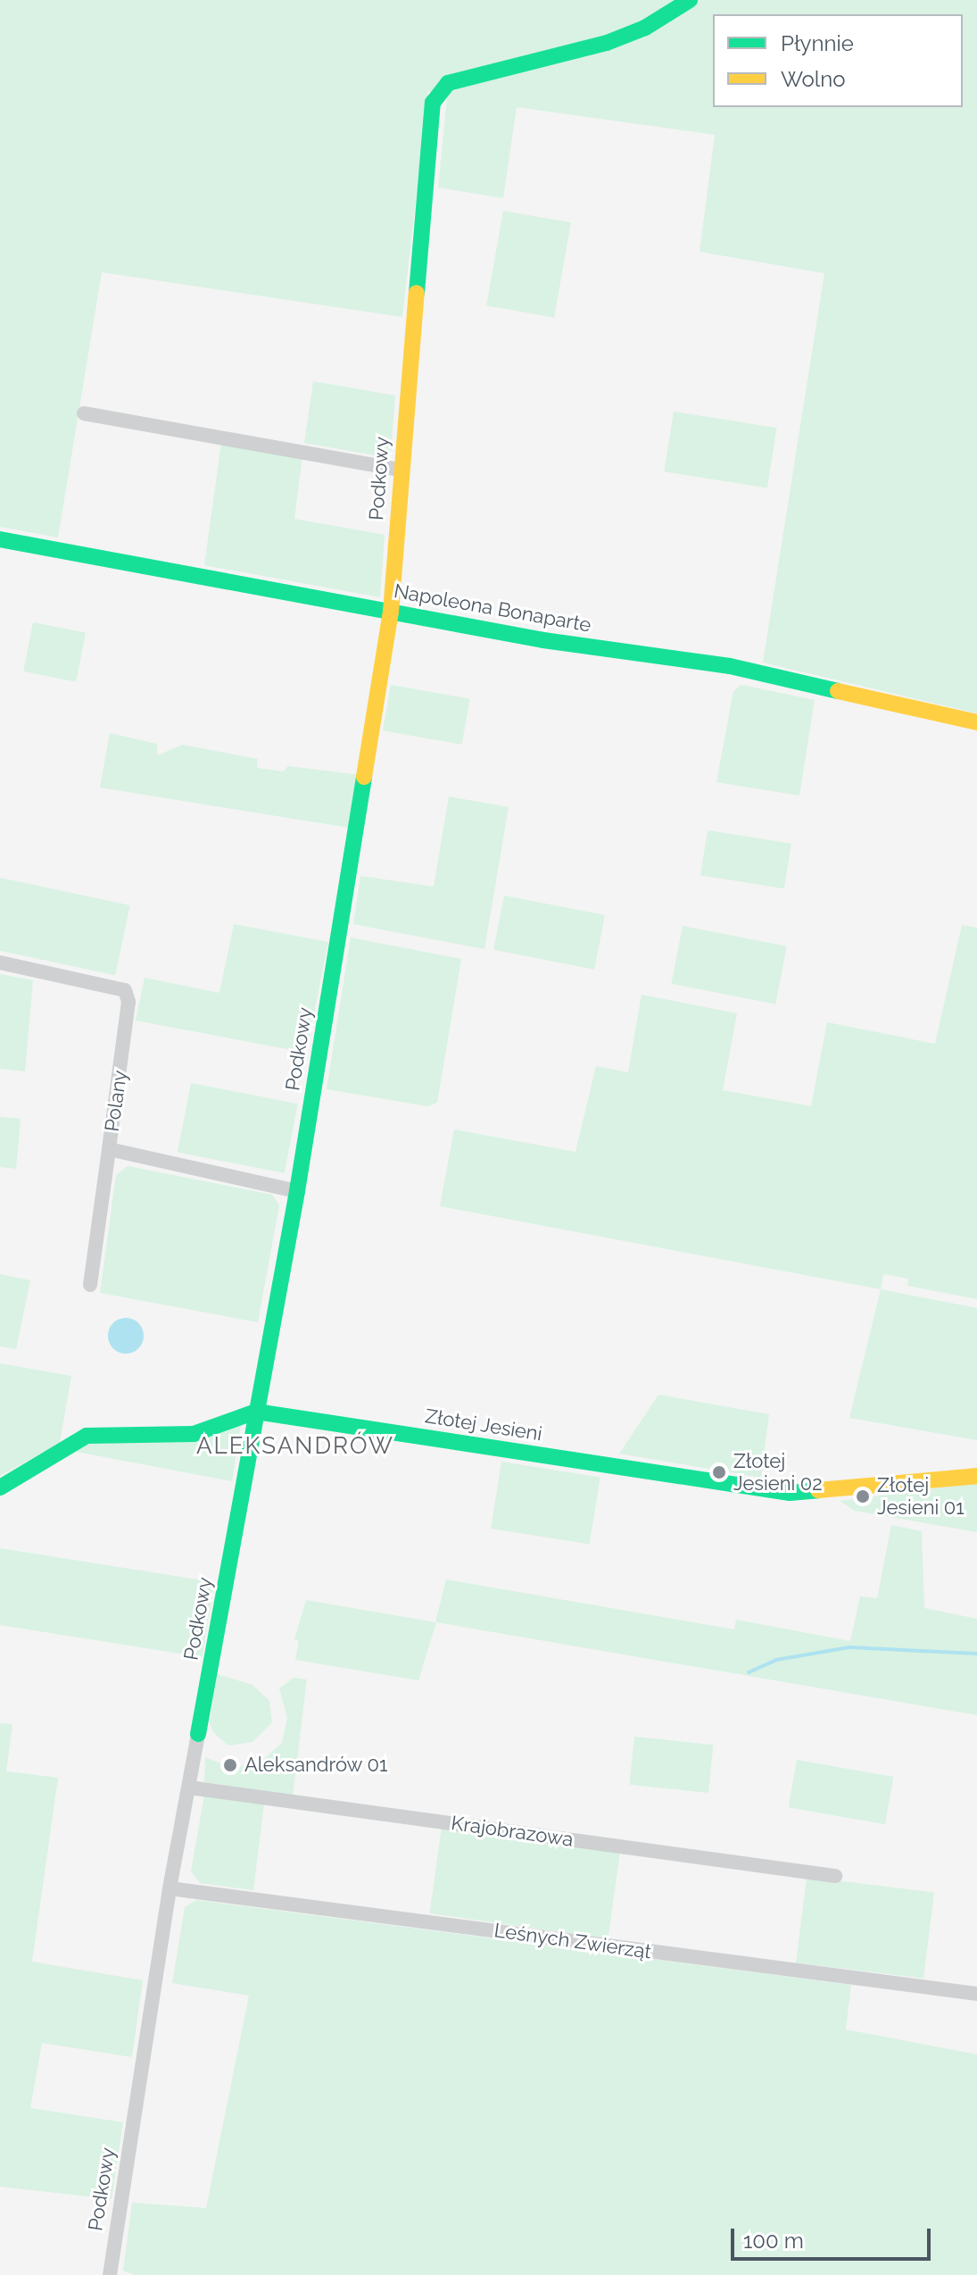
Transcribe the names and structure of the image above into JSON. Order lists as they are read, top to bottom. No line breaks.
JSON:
{"streets":{"street":["Podkowy","Napoleona Bonaparte","Polany","Złotej Jesieni","Krajobrazowa","Leśnych Zwierząt"]},"crossings":[["Podkowy","Napoleona Bonaparte"],["Podkowy","Polany"],["Podkowy","Złotej Jesieni"],["Podkowy","Krajobrazowa"],["Podkowy","Leśnych Zwierząt"]],"districts":["ALEKSANDRÓW"],"places":["Złotej Jesieni 02","Złotej Jesieni 01","Aleksandrów 01"],"legend":["Płynnie","Wolno"],"scale_bar":"100 m"}
